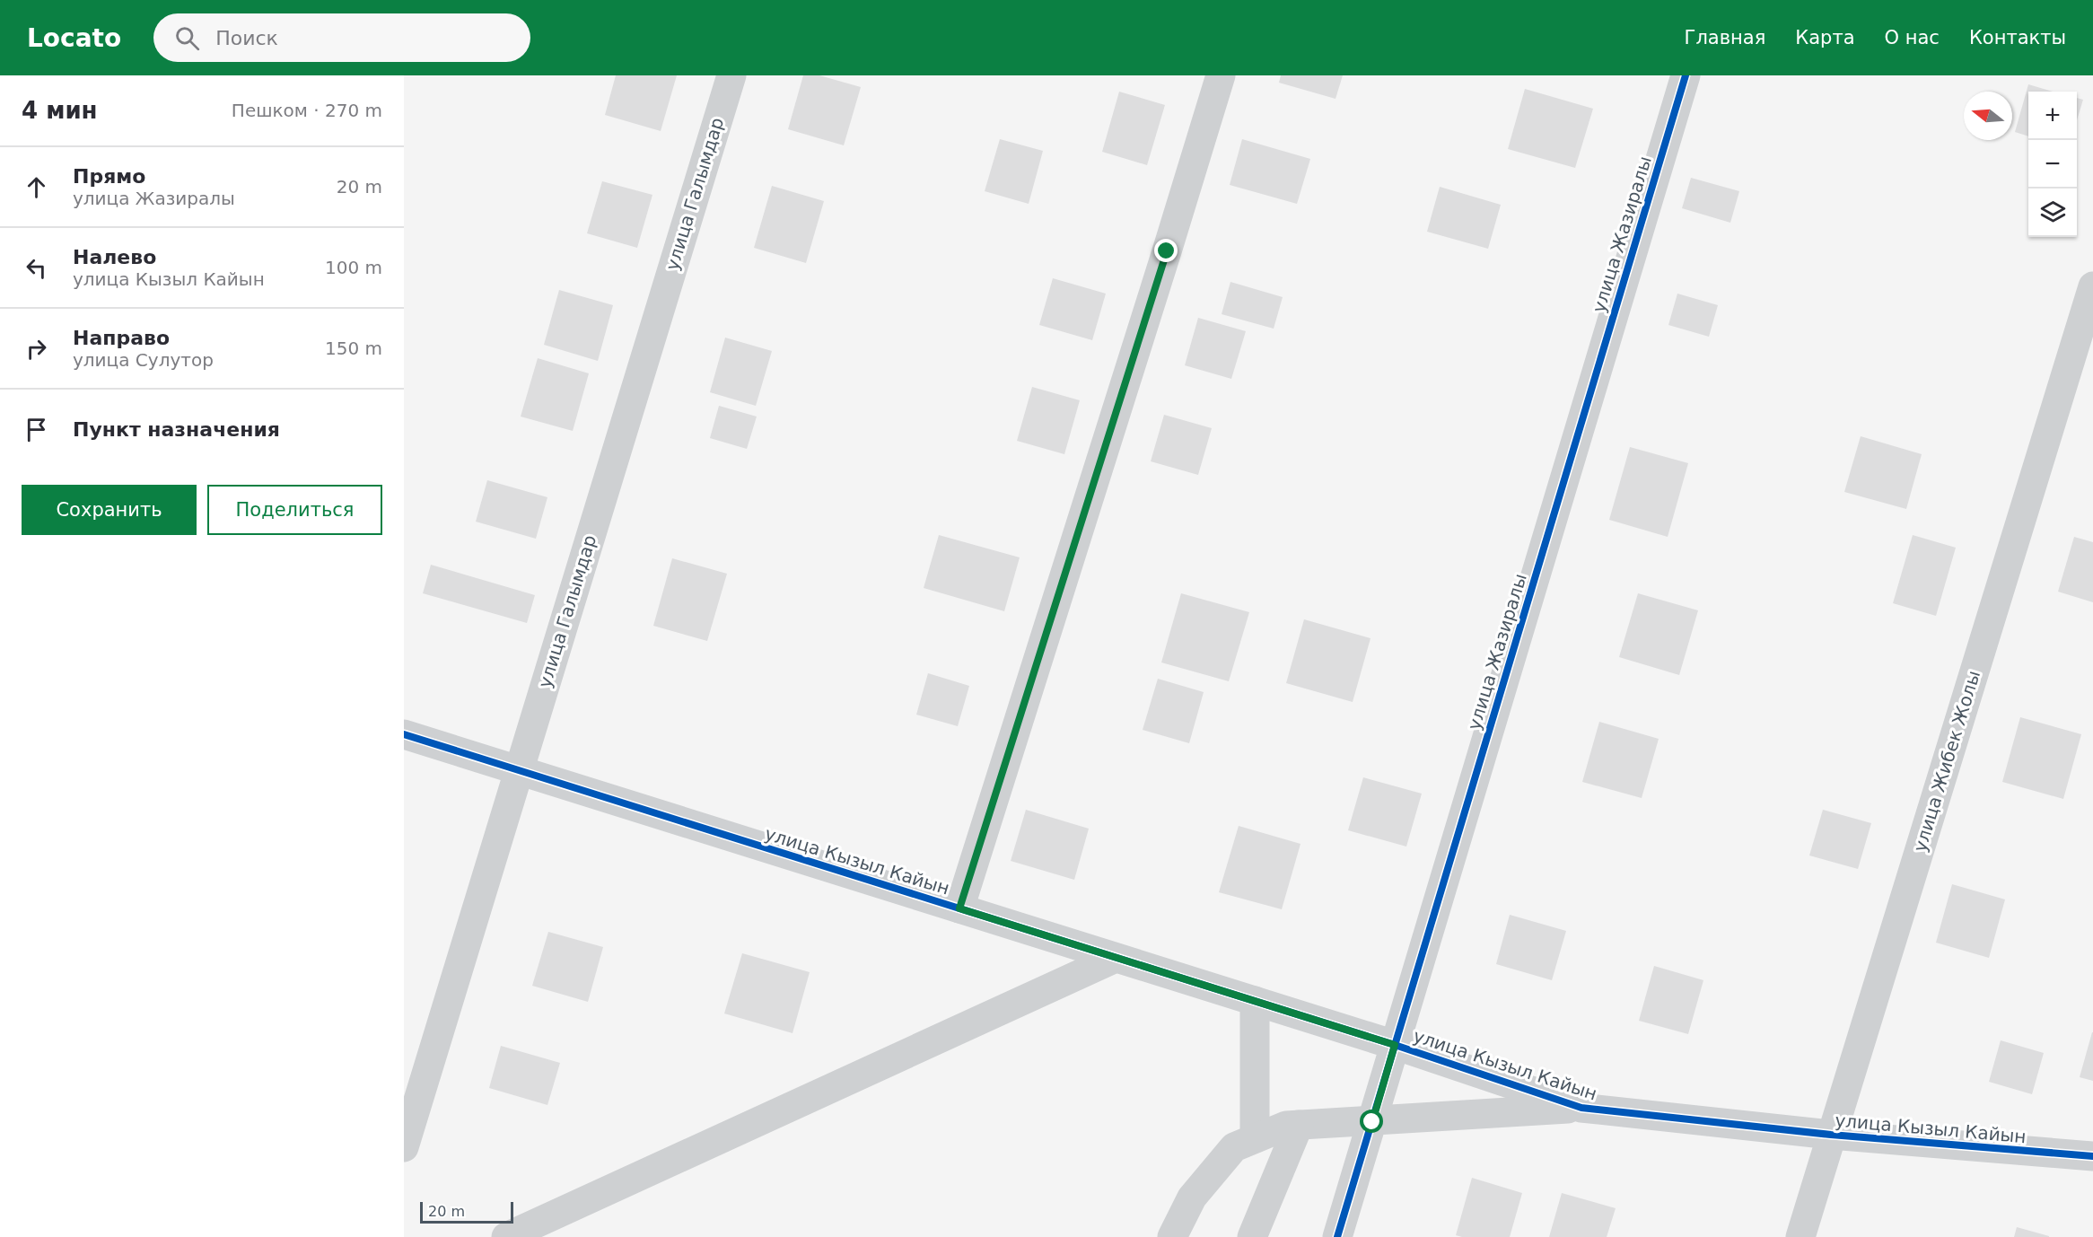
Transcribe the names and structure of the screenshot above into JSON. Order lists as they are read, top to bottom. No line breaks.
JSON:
{"streets":{"street":["улица Галымдар","улица Жазиралы","улица Жибек Жолы","улица Кызыл Кайын"]},"crossings":[["улица Галымдар","улица Кызыл Кайын"],["улица Жазиралы","улица Кызыл Кайын"],["улица Жибек Жолы","улица Кызыл Кайын"]],"scale_bar":"20 m","north":"left","page":{"header":"Locato","search":"Поиск","nav":["Главная","Карта","О нас","Контакты"],"heading":["4 мин","Пешком · 270 m"],"map_buttons":["+","−"],"list":[["Прямо","улица Жазиралы","20 m"],["Налево","улица Кызыл Кайын","100 m"],["Направо","улица Сулутор","150 m"],"Пункт назначения"],"buttons":["Сохранить","Поделиться"],"scale":"20 m"}}
